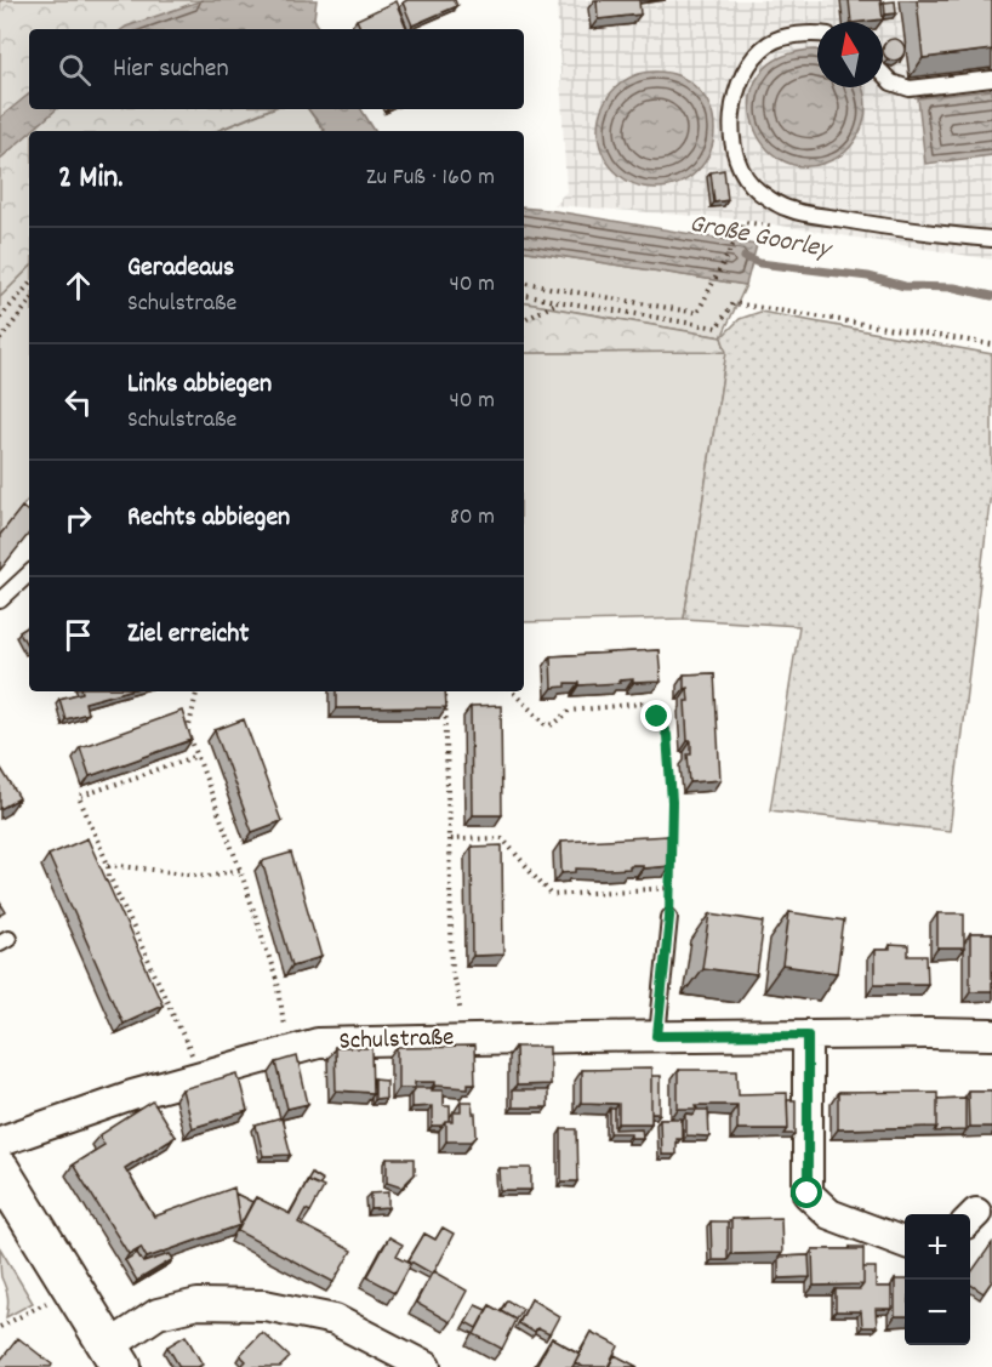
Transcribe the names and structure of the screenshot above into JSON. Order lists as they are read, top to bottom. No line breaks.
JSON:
{"streets":{"street":["Schulstraße"]},"water":["Große Goorley"],"north":"top","page":{"search":"Hier suchen","heading":["2 Min.","Zu Fuß · 160 m"],"list":[["Geradeaus","Schulstraße","40 m"],["Links abbiegen","Schulstraße","40 m"],["Rechts abbiegen","80 m"],"Ziel erreicht"],"map_buttons":["+","−"]}}
